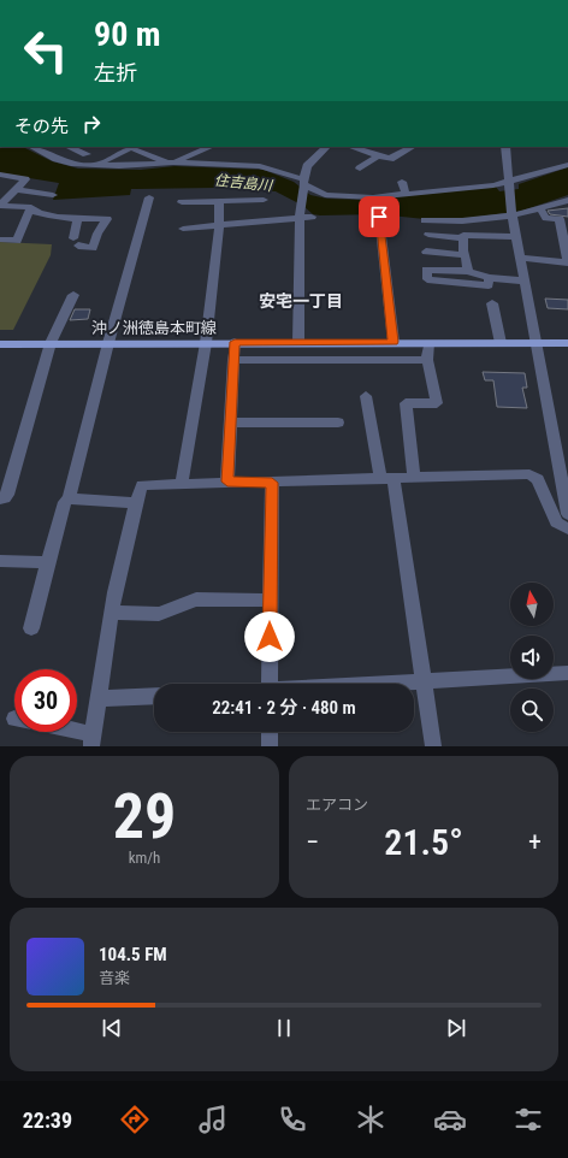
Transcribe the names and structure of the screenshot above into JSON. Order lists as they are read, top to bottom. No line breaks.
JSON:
{"streets":{"main road":["沖ノ洲徳島本町線"]},"districts":["安宅一丁目"],"water":["住吉島川"],"north":"top","page":{"turn":["90 m","左折"],"then":"その先","limit":"30","trip":"22:41 · 2 分 · 480 m","tile":[["29","km/h"],"エアコン"],"heat":["−","21.5°","+"],"song":["104.5 FM","音楽"],"tabs":"22:39"}}
